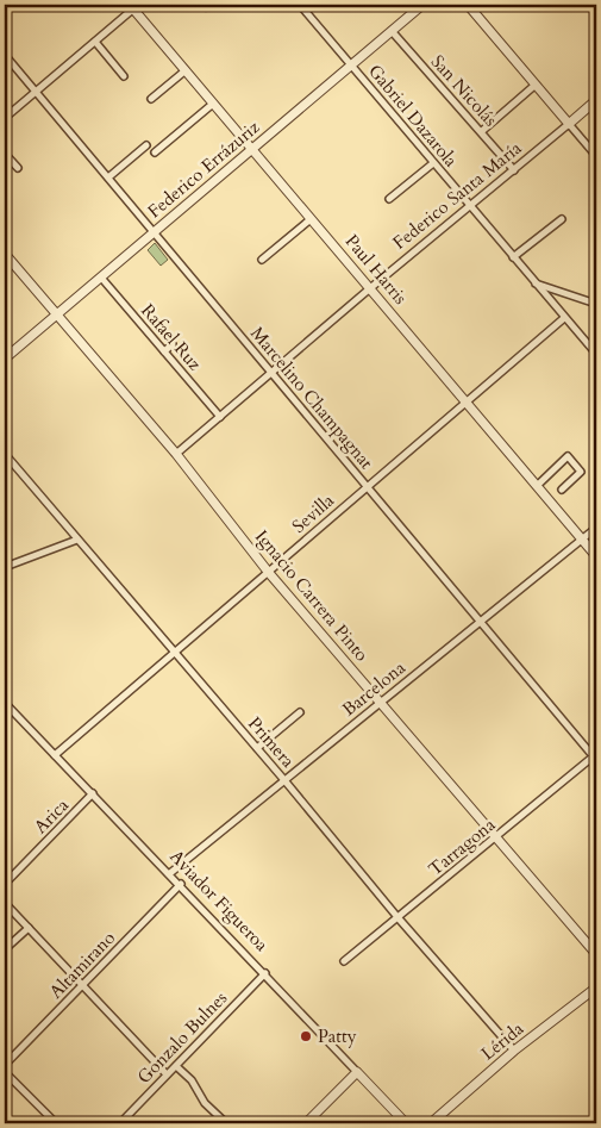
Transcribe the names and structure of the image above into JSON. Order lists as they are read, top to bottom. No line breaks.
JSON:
{"streets":{"street":["San Nicolás","Gabriel Dazarola","Federico Errázuriz","Federico Santa María","Paul Harris","Rafael Ruz","Marcelino Champagnat","Sevilla","Ignacio Carrera Pinto","Barcelona","Primera","Arica","Tarragona","Aviador Figueroa","Altamirano","Gonzalo Bulnes","Lérida"]},"crossings":[["San Nicolás","Federico Errázuriz"],["San Nicolás","Federico Santa María"],["Gabriel Dazarola","Federico Errázuriz"],["Gabriel Dazarola","Federico Santa María"],["Gabriel Dazarola","Sevilla"],["Federico Errázuriz","Paul Harris"],["Federico Errázuriz","Rafael Ruz"],["Federico Errázuriz","Marcelino Champagnat"],["Federico Errázuriz","Ignacio Carrera Pinto"],["Federico Santa María","Paul Harris"],["Federico Santa María","Rafael Ruz"],["Federico Santa María","Marcelino Champagnat"],["Federico Santa María","Ignacio Carrera Pinto"],["Paul Harris","Sevilla"],["Paul Harris","Barcelona"],["Marcelino Champagnat","Sevilla"],["Marcelino Champagnat","Barcelona"],["Marcelino Champagnat","Tarragona"],["Sevilla","Ignacio Carrera Pinto"],["Sevilla","Primera"],["Sevilla","Aviador Figueroa"],["Ignacio Carrera Pinto","Barcelona"],["Ignacio Carrera Pinto","Tarragona"],["Barcelona","Primera"],["Barcelona","Aviador Figueroa"],["Primera","Tarragona"],["Primera","Lérida"],["Arica","Aviador Figueroa"],["Aviador Figueroa","Altamirano"],["Aviador Figueroa","Gonzalo Bulnes"]],"places":["Patty"]}
